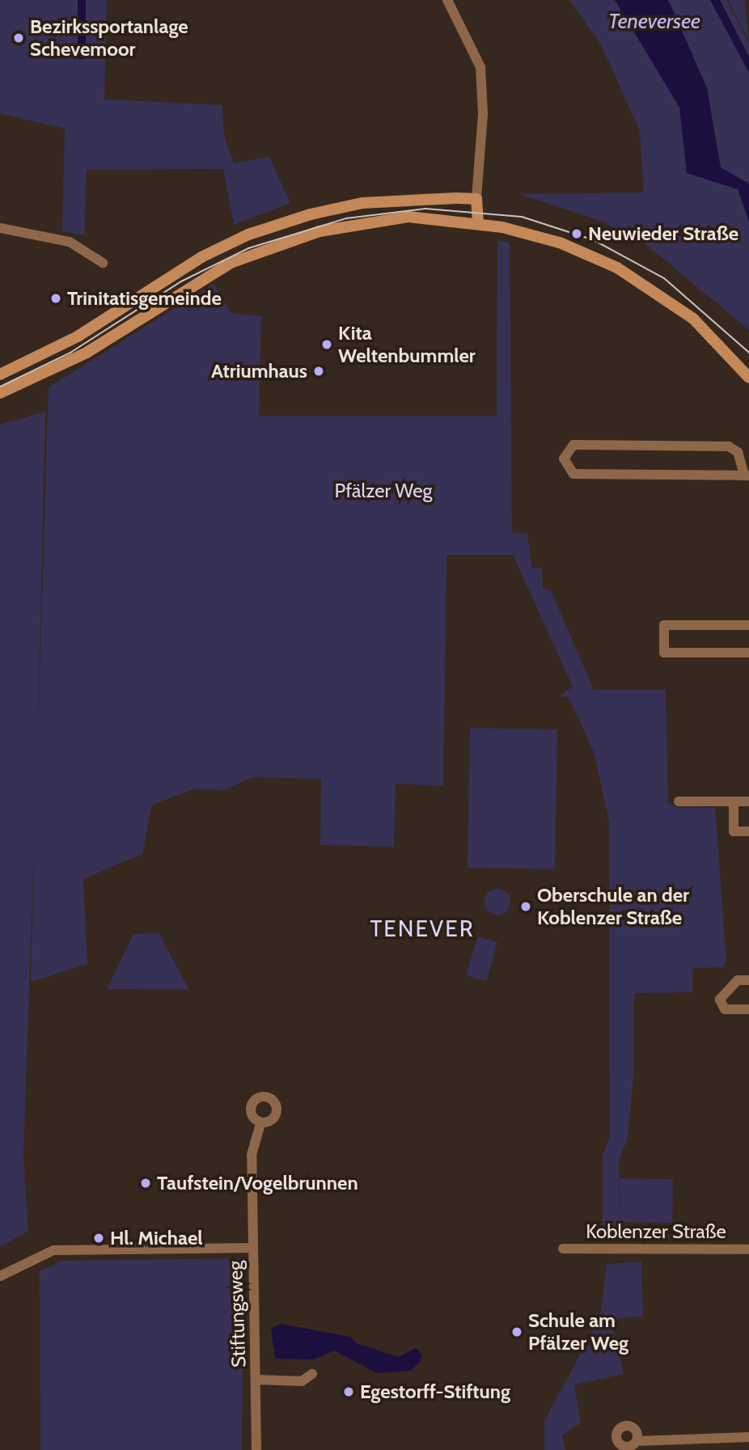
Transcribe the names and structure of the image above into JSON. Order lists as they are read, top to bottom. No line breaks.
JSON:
{"streets":{"street":["Koblenzer Straße","Stiftungsweg"]},"districts":["TENEVER"],"water":["Teneversee"],"parks":["Pfälzer Weg"],"places":["Bezirkssportanlage Schevemoor","Neuwieder Straße","Trinitatisgemeinde","Kita Weltenbummler","Atriumhaus","Oberschule an der Koblenzer Straße","Taufstein/Vogelbrunnen","Hl. Michael","Schule am Pfälzer Weg","Egestorff-Stiftung"]}
